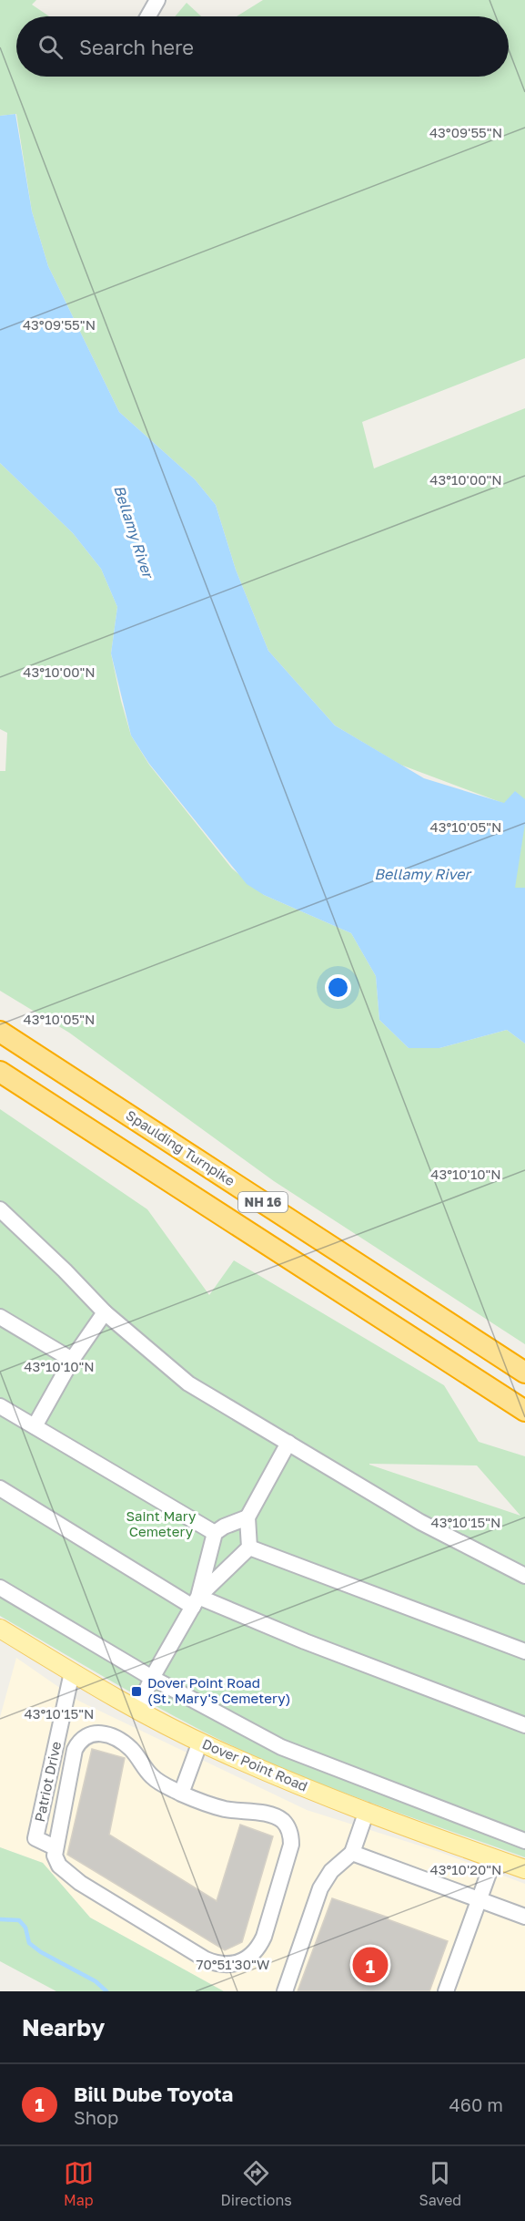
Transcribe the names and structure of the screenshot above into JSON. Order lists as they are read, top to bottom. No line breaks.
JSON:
{"streets":{"highway":["Spaulding Turnpike","NH 16"],"main road":["Dover Point Road"],"lane":["Patriot Drive"]},"crossings":[["Dover Point Road","Patriot Drive"]],"water":["Bellamy River"],"parks":["Saint Mary Cemetery"],"places":{"transit":["Dover Point Road (St. Mary's Cemetery)"]},"page":{"search":"Search here","pins":"1","heading":"Nearby","list":[{"mark":"1","name":"Bill Dube Toyota","note":"Shop","value":"460 m"}],"nav":["Map","Directions","Saved"]},"coordinates":["43°09'55\"N","43°10'00\"N","43°10'05\"N","43°10'10\"N","43°10'15\"N","43°10'20\"N","70°51'30\"W"]}
